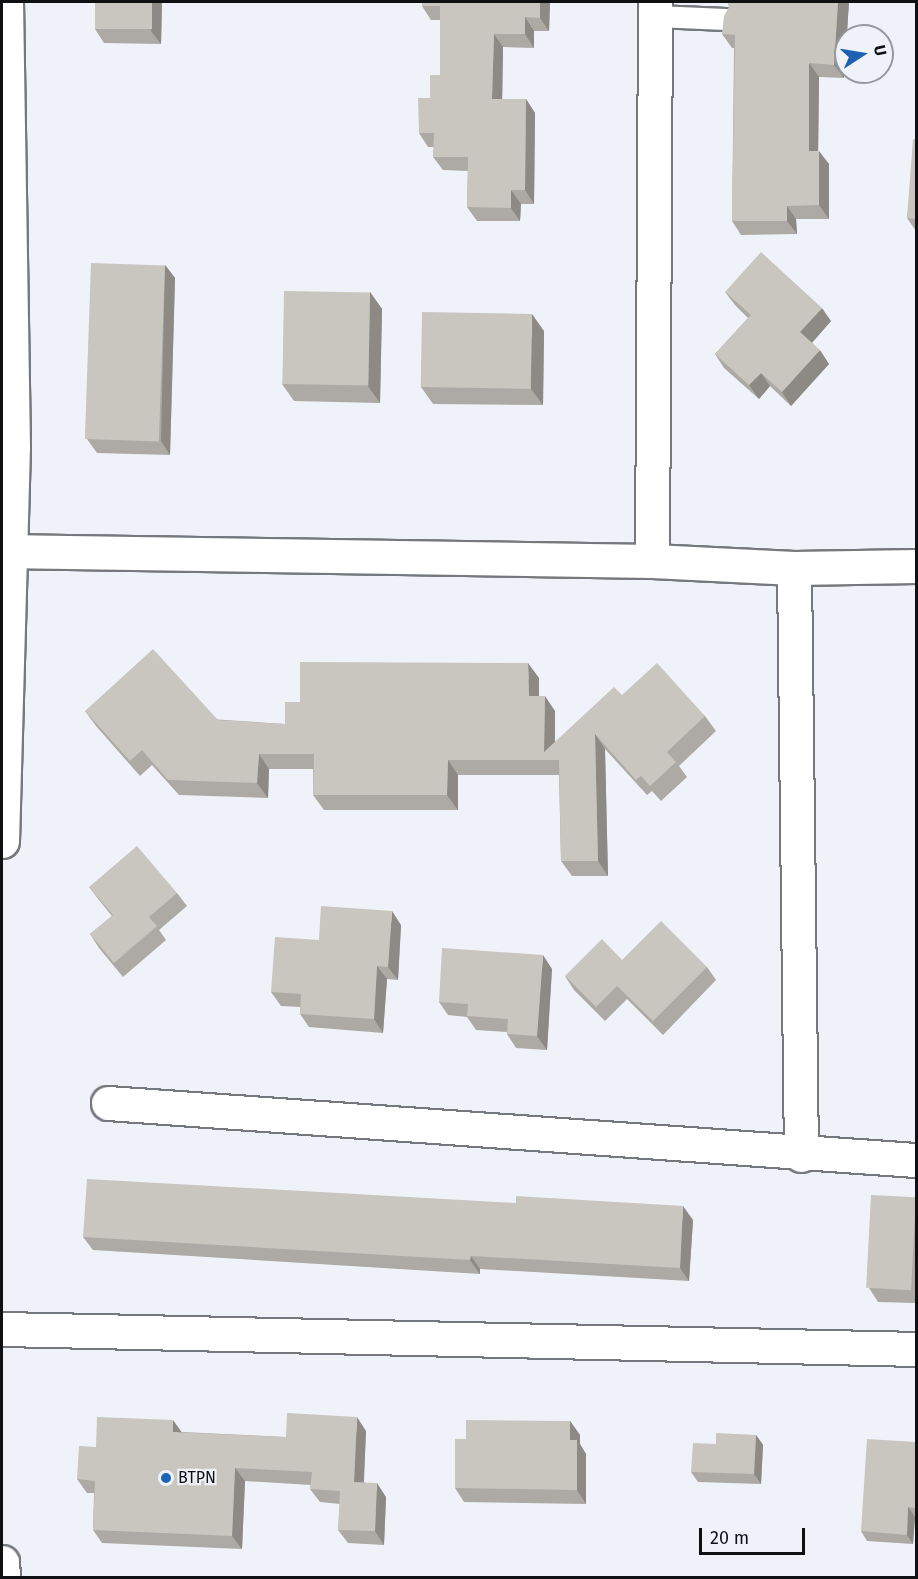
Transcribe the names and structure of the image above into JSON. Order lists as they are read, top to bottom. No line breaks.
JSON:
{"places":["BTPN"],"scale_bar":"20 m","north":"right"}
